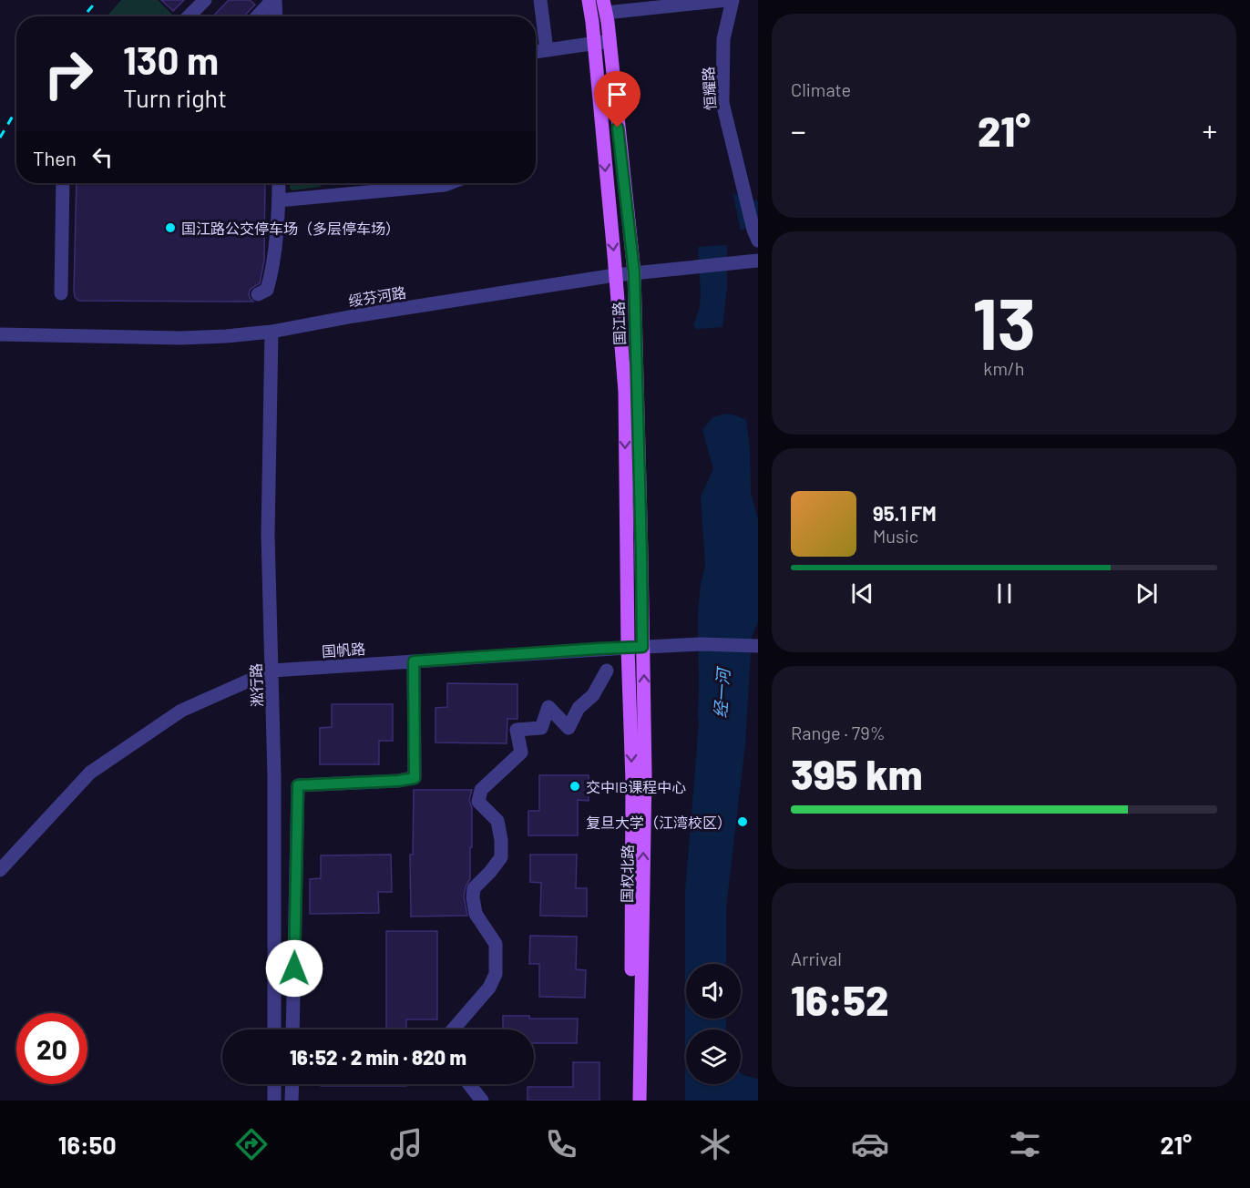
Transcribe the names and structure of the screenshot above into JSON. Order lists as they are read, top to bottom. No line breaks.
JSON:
{"streets":{"main road":["国江路","国权北路"],"street":["恒耀路","绥芬河路","国帆路","淞行路"]},"crossings":[["绥芬河路","国江路"],["绥芬河路","淞行路"],["国江路","国帆路"],["国江路","国权北路"],["国帆路","淞行路"],["国帆路","国权北路"]],"water":["经一河"],"places":["国江路公交停车场（多层停车场）","交中IB课程中心","复旦大学（江湾校区）"],"page":{"tile":["Climate",["13","km/h"],["Range · 79%","395 km"],["Arrival","16:52"]],"turn":["130 m","Turn right"],"heat":["−","21°","+"],"then":"Then","song":["95.1 FM","Music"],"limit":"20","trip":"16:52 · 2 min · 820 m","tabs":["16:50","21°"]}}
